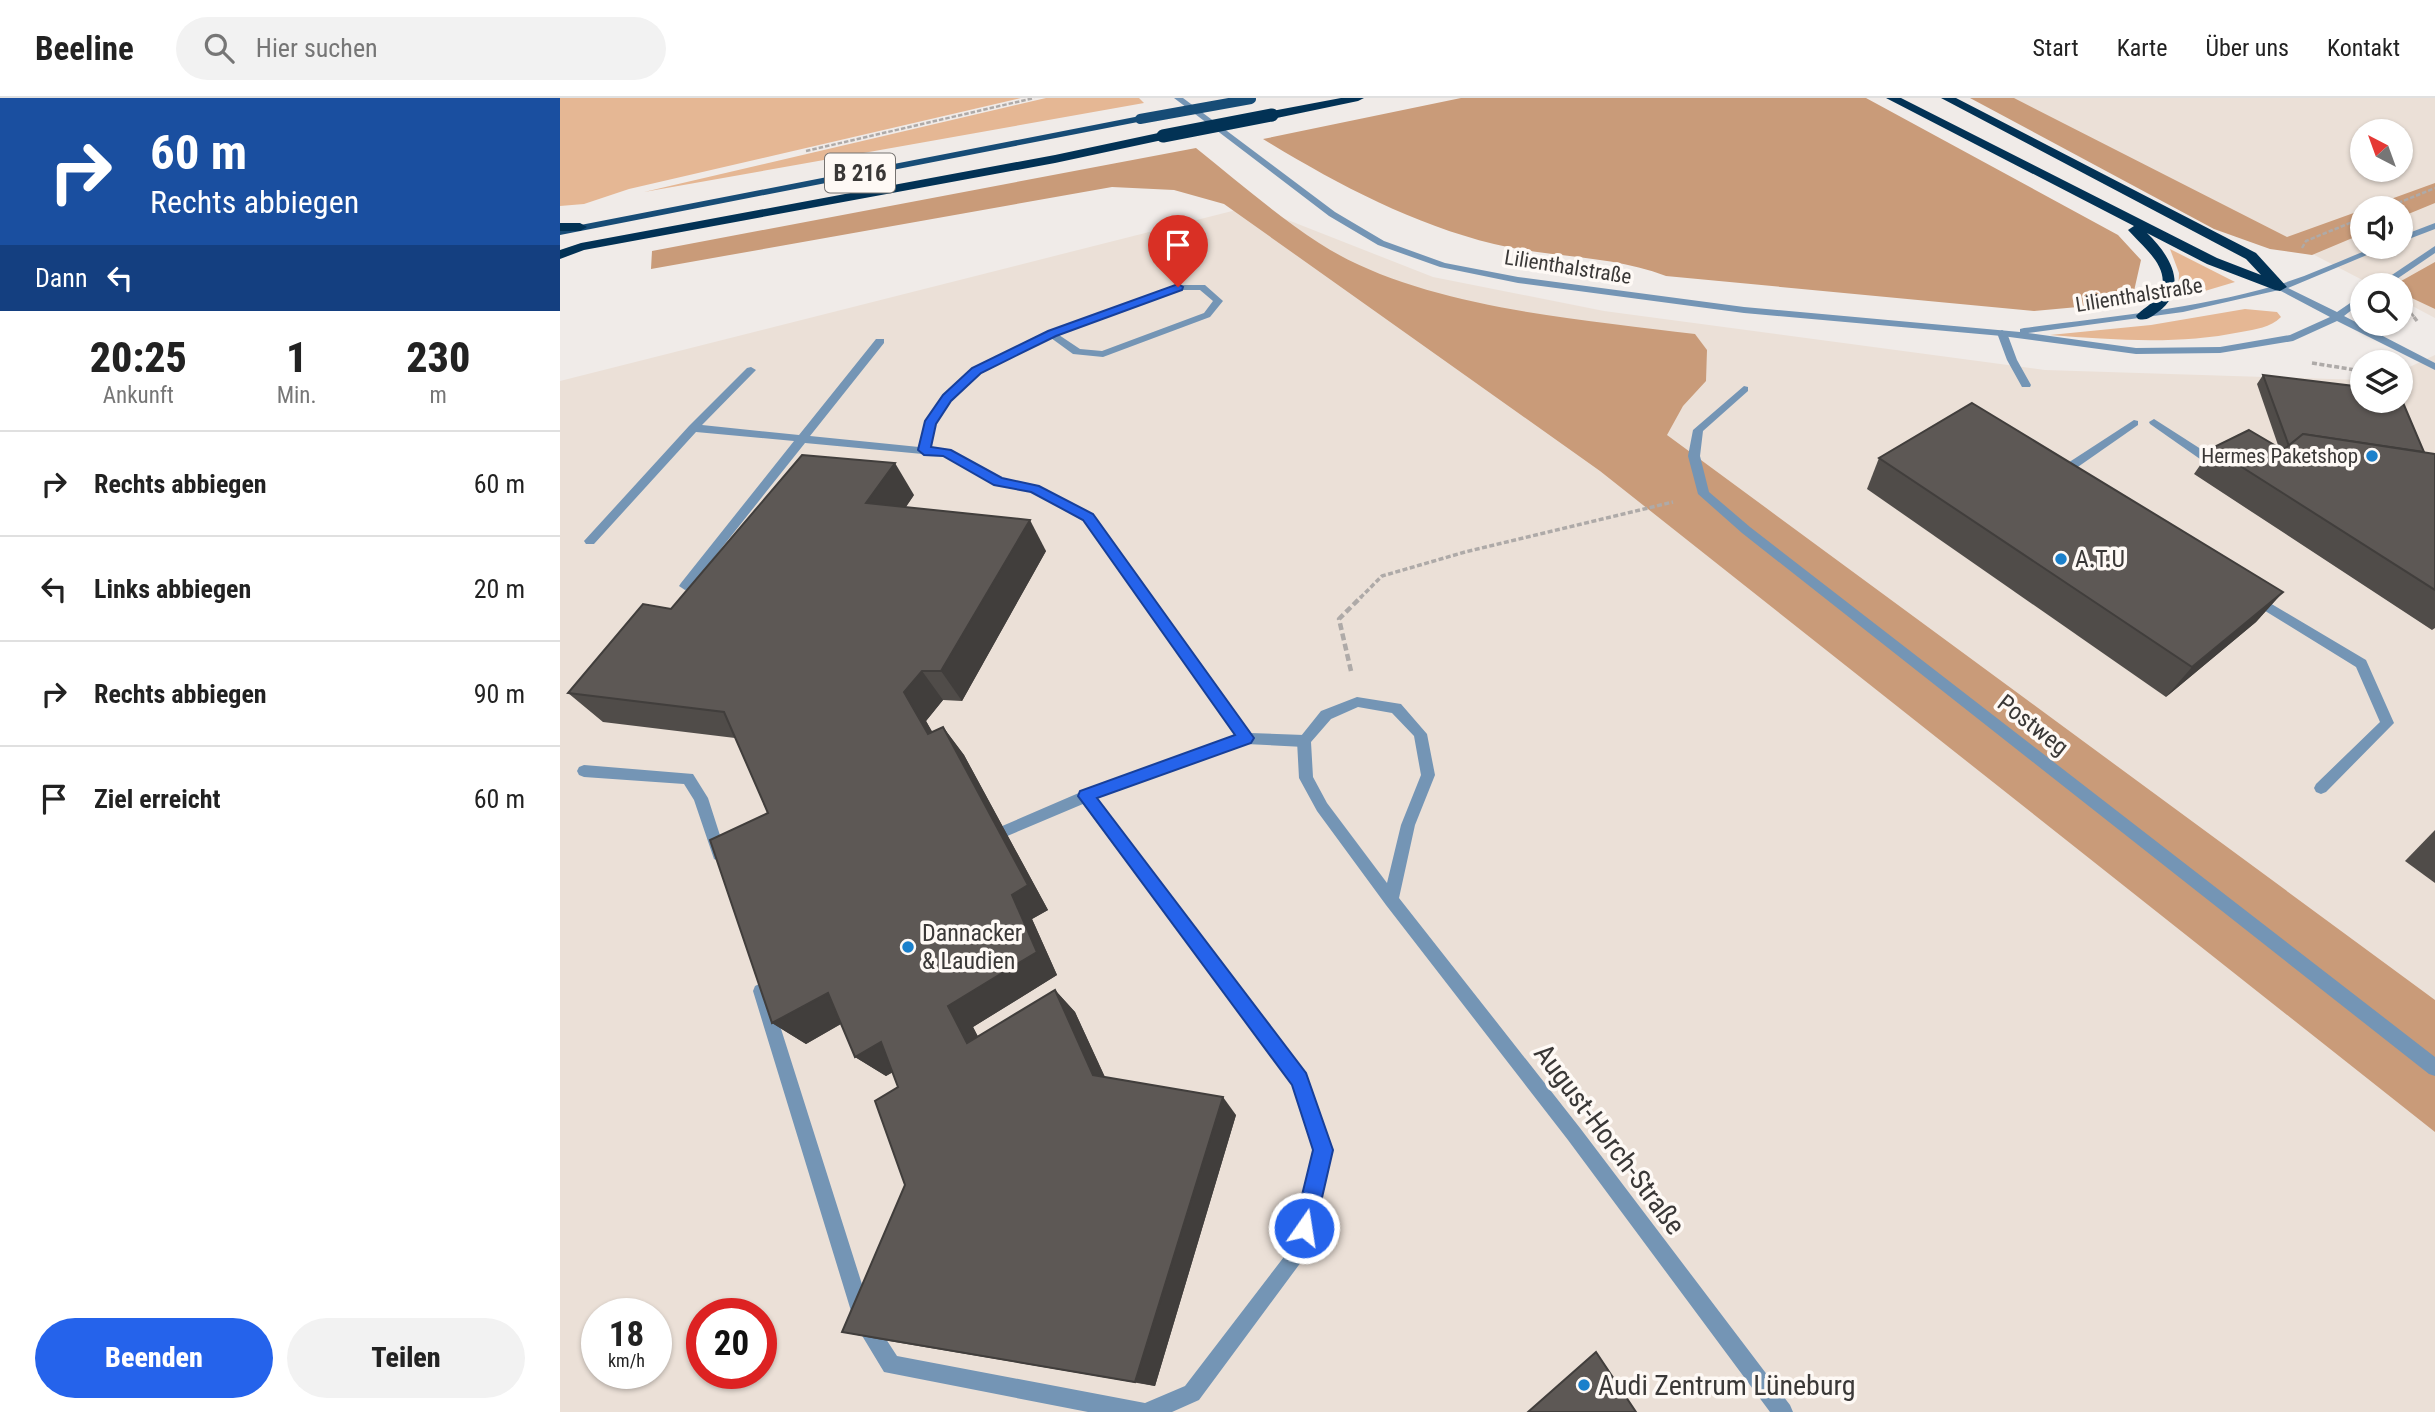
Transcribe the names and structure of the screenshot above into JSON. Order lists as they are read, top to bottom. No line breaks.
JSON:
{"streets":{"highway":["B 216"],"street":["Lilienthalstraße","Postweg","August-Horch-Straße"]},"places":["Hermes Paketshop","A.T.U","Dannacker & Laudien","Audi Zentrum Lüneburg"],"north":"top left","page":{"header":"Beeline","search":"Hier suchen","nav":["Start","Karte","Über uns","Kontakt"],"turn":["60 m","Rechts abbiegen"],"then":"Dann","eta":["20:25","Ankunft","1","Min.","230","m"],"list":[{"name":"Rechts abbiegen","value":"60 m"},{"name":"Links abbiegen","value":"20 m"},{"name":"Rechts abbiegen","value":"90 m"},{"name":"Ziel erreicht","value":"60 m"}],"speed":"18 km/h","limit":"20","buttons":["Beenden","Teilen"]}}
